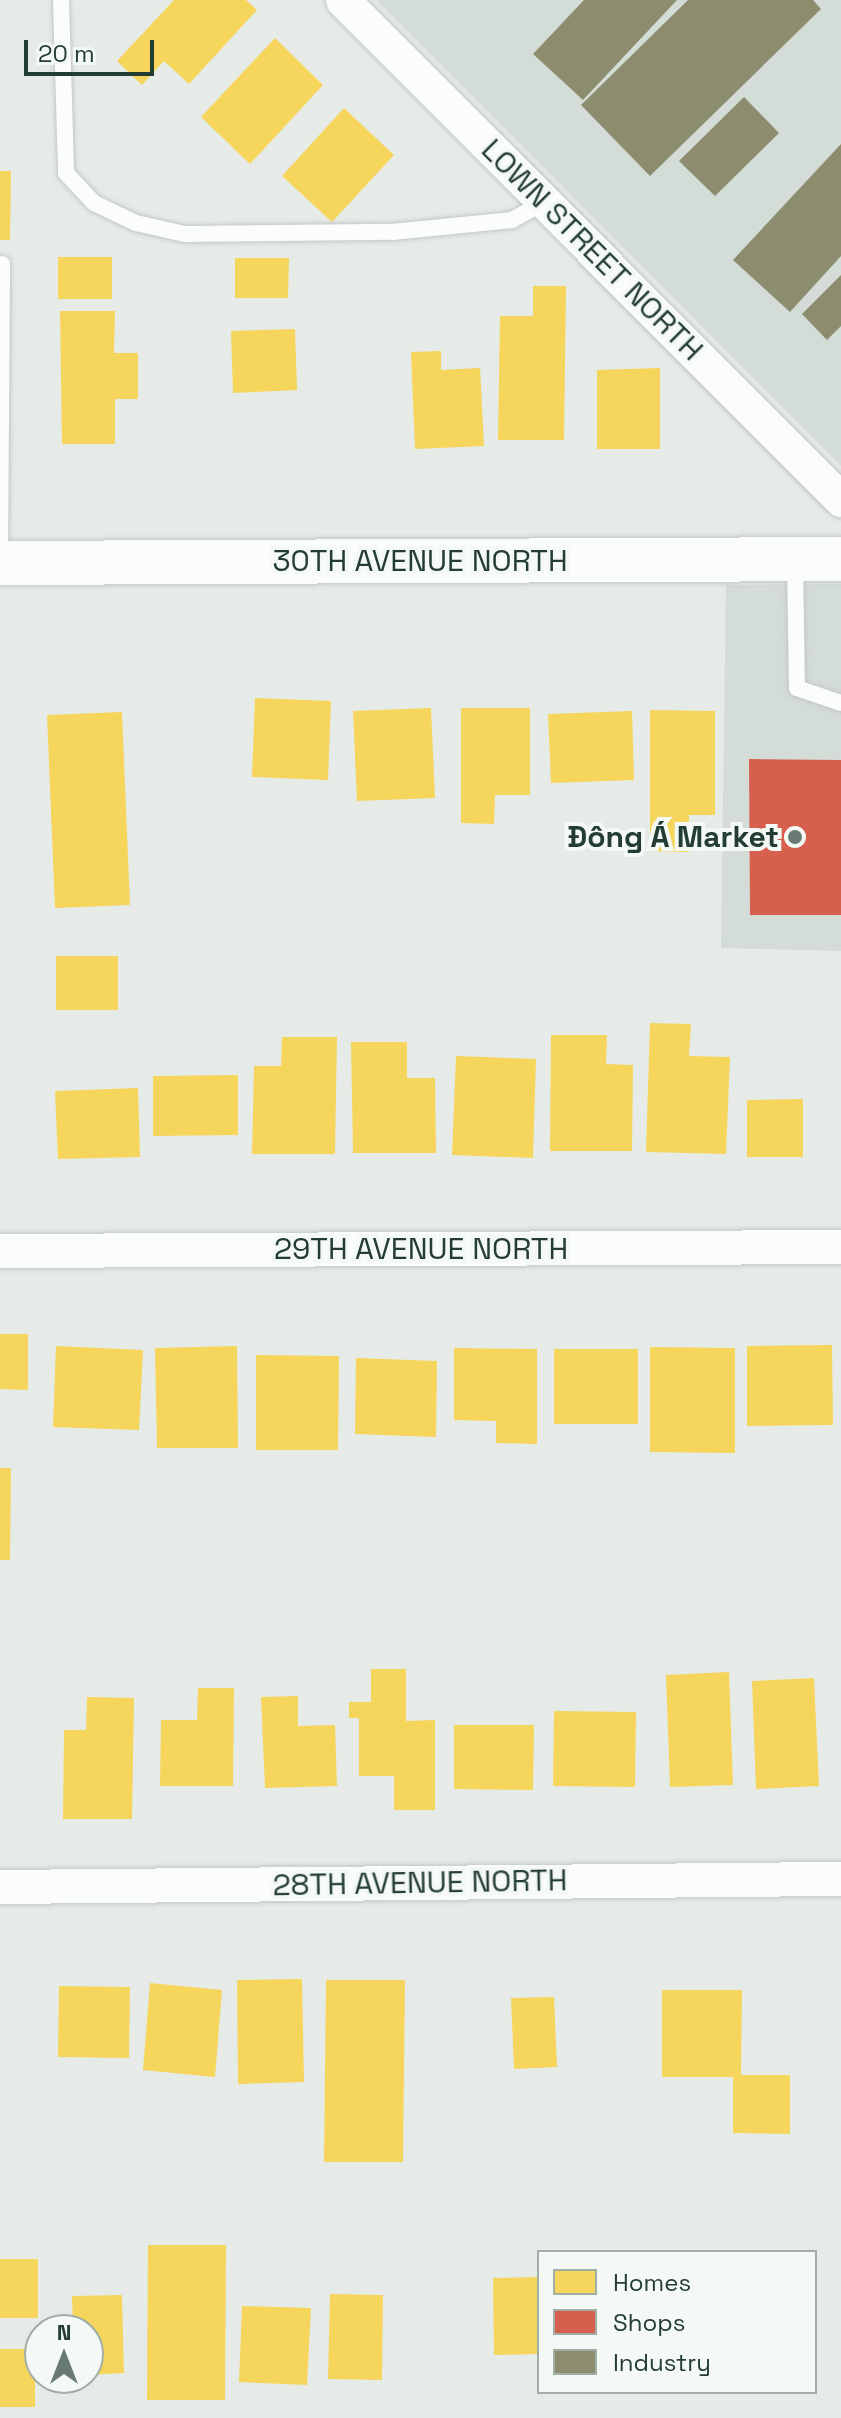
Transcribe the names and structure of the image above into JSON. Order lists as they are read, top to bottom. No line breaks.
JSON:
{"streets":{"street":["LOWN STREET NORTH","30TH AVENUE NORTH","29TH AVENUE NORTH","28TH AVENUE NORTH"]},"places":["Đông Á Market"],"legend":["Homes","Shops","Industry"],"scale_bar":"20 m","north":"top"}
